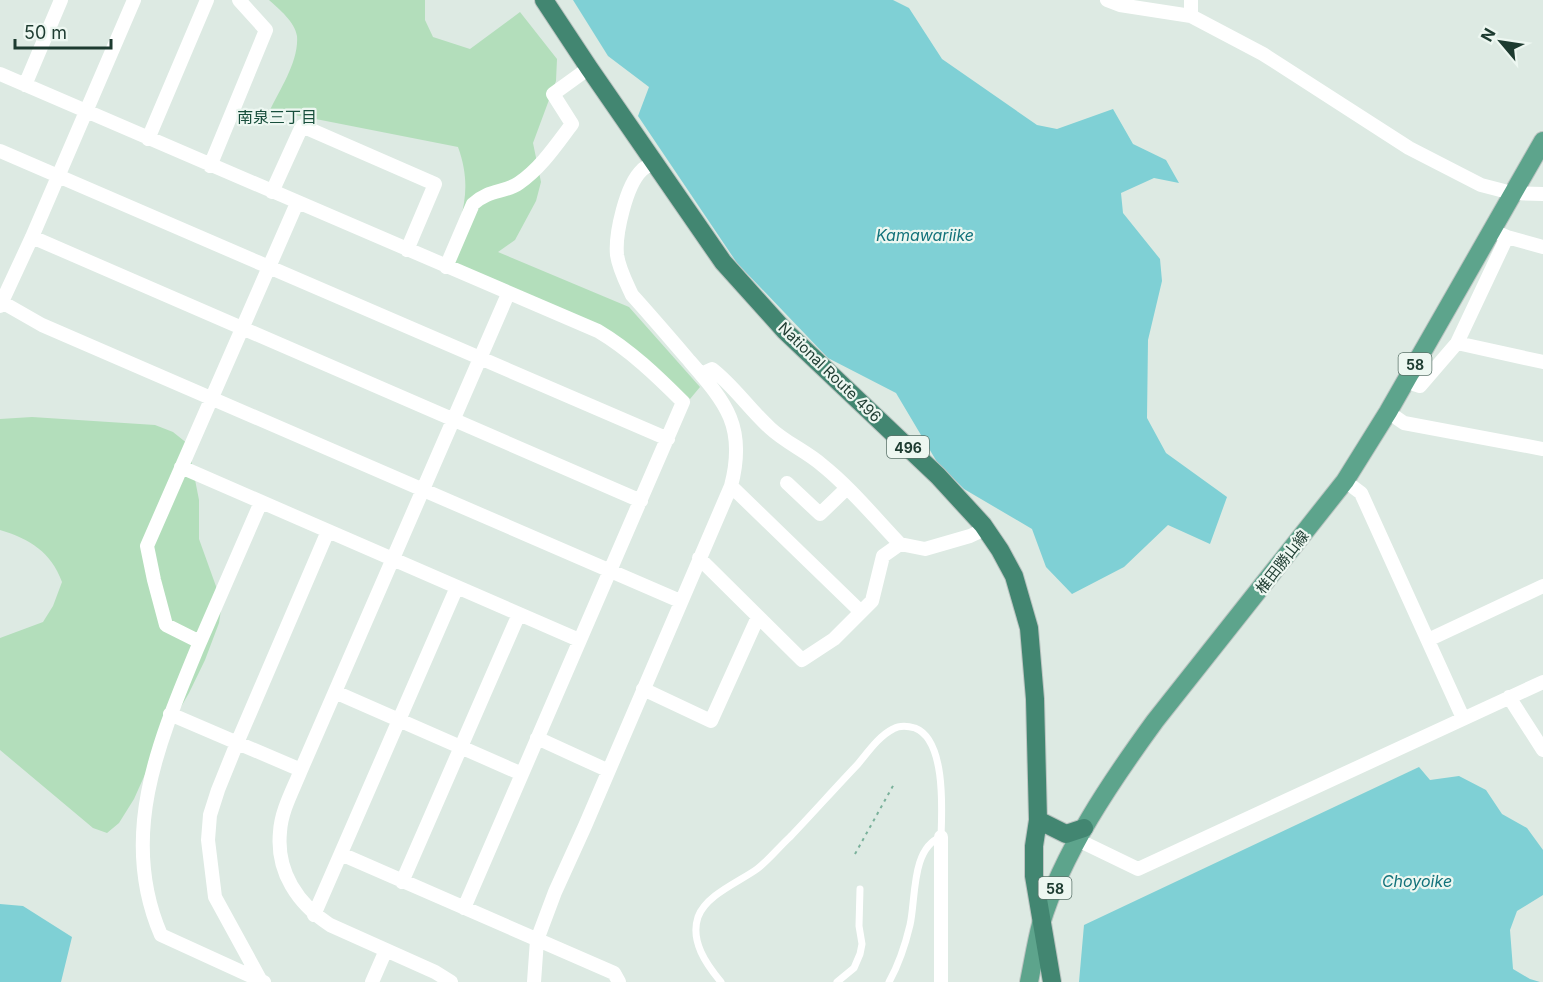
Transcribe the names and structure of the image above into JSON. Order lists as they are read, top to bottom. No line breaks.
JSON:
{"streets":{"highway":["National Route 496","496"],"main road":["58","椎田勝山線"]},"crossings":[["National Route 496","椎田勝山線"]],"districts":["南泉三丁目"],"water":["Kamawariike","Choyoike"],"scale_bar":"50 m","north":"top left"}
